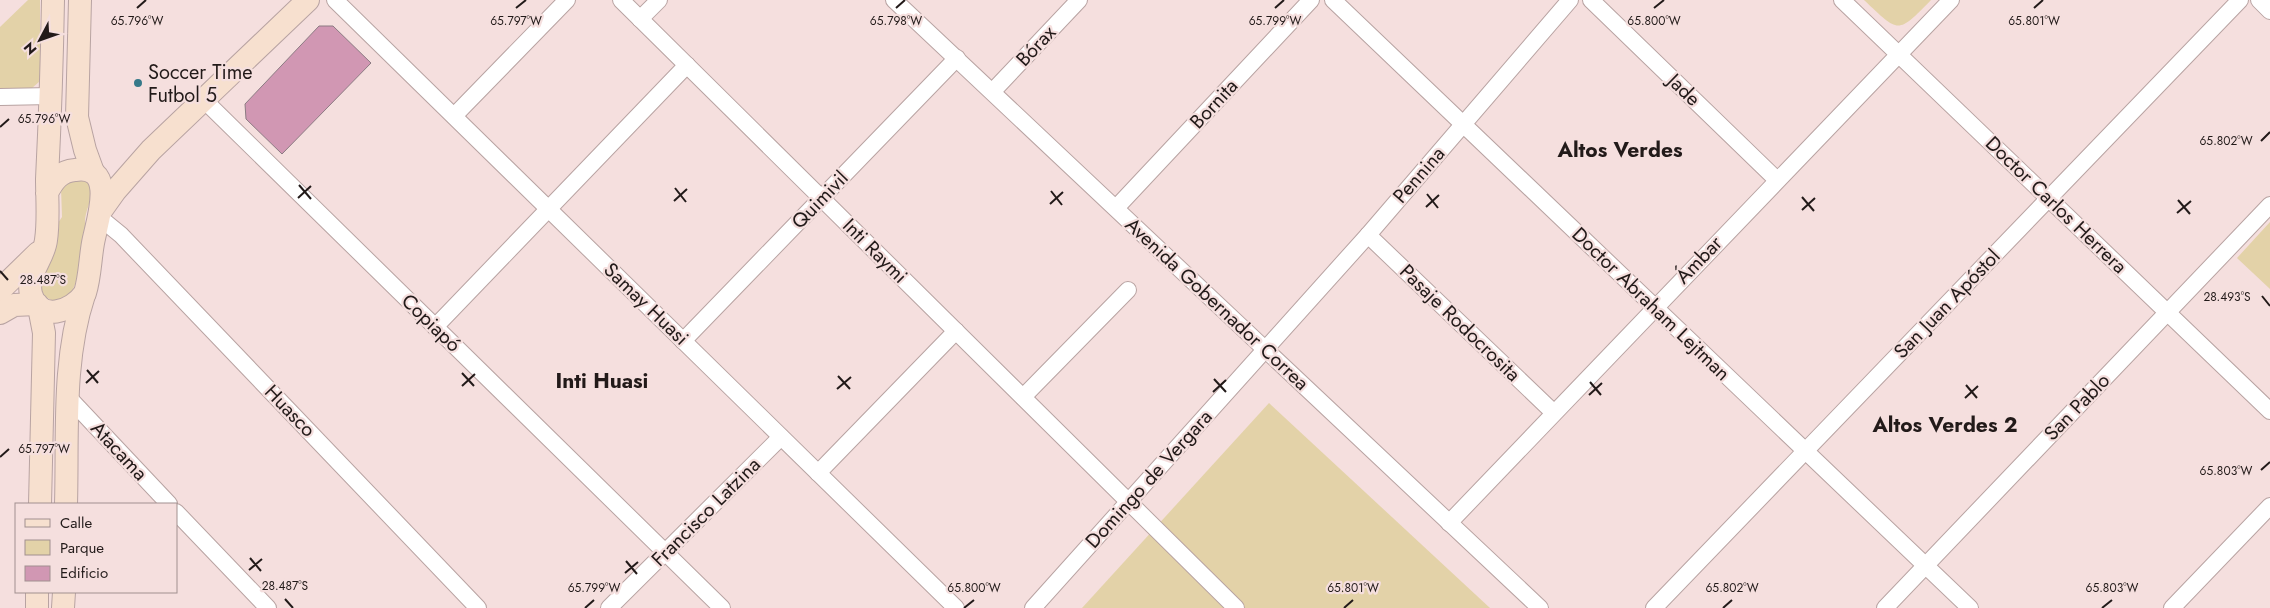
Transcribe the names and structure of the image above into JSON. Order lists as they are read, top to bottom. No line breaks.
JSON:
{"streets":{"street":["Bórax","Jade","Bornita","Pennina","Quimivil","Doctor Carlos Herrera","Inti Raymi","Ámbar","Samay Huasi","Avenida Gobernador Correa","Doctor Abraham Lejtman","San Juan Apóstol","Copiapó","Pasaje Rodocrosita","San Pablo","Huasco","Atacama","Domingo de Vergara","Francisco Latzina"]},"crossings":[["Bórax","Avenida Gobernador Correa"],["Jade","Ámbar"],["Bornita","Avenida Gobernador Correa"],["Pennina","Avenida Gobernador Correa"],["Pennina","Doctor Abraham Lejtman"],["Pennina","Pasaje Rodocrosita"],["Pennina","Domingo de Vergara"],["Quimivil","Inti Raymi"],["Quimivil","Samay Huasi"],["Quimivil","Avenida Gobernador Correa"],["Doctor Carlos Herrera","Ámbar"],["Doctor Carlos Herrera","San Juan Apóstol"],["Doctor Carlos Herrera","San Pablo"],["Inti Raymi","Domingo de Vergara"],["Ámbar","Avenida Gobernador Correa"],["Ámbar","Doctor Abraham Lejtman"],["Ámbar","Pasaje Rodocrosita"],["Samay Huasi","Francisco Latzina"],["Avenida Gobernador Correa","Domingo de Vergara"],["Doctor Abraham Lejtman","San Juan Apóstol"],["Doctor Abraham Lejtman","San Pablo"],["Copiapó","Francisco Latzina"]],"districts":["Altos Verdes","Inti Huasi","Altos Verdes 2"],"places":["Soccer Time Futbol 5"],"legend":["Calle","Parque","Edificio"],"north":"bottom left","coordinates":["65.796°W","65.797°W","65.798°W","65.799°W","65.800°W","65.801°W","65.802°W","28.487°S","28.493°S","65.803°W"]}
